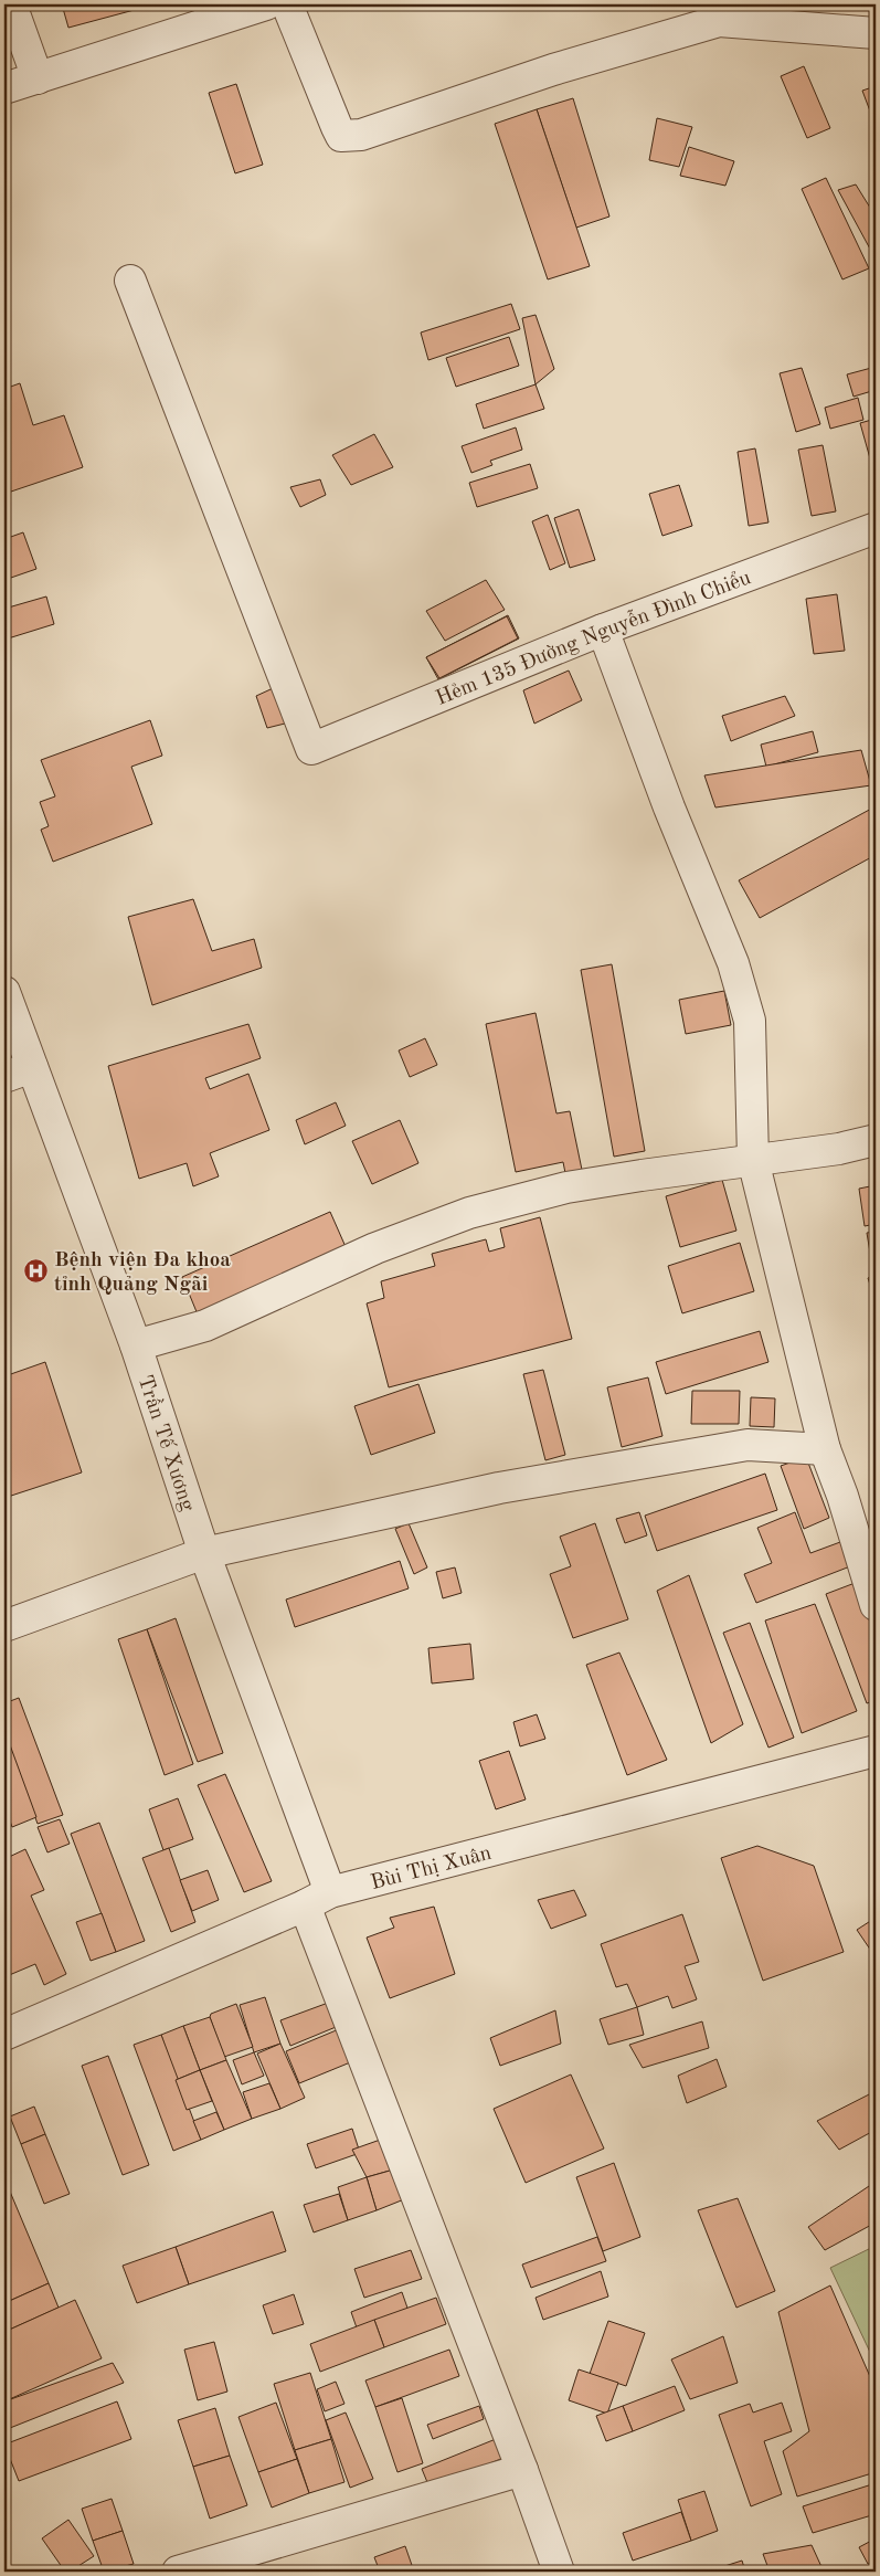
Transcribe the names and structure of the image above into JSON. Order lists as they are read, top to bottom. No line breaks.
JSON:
{"streets":{"street":["Hẻm 135 Đường Nguyễn Đình Chiểu","Trần Tế Xương","Bùi Thị Xuân"]},"crossings":[["Trần Tế Xương","Bùi Thị Xuân"]],"places":{"hospital":["Bệnh viện Đa khoa tỉnh Quảng Ngãi"]}}
